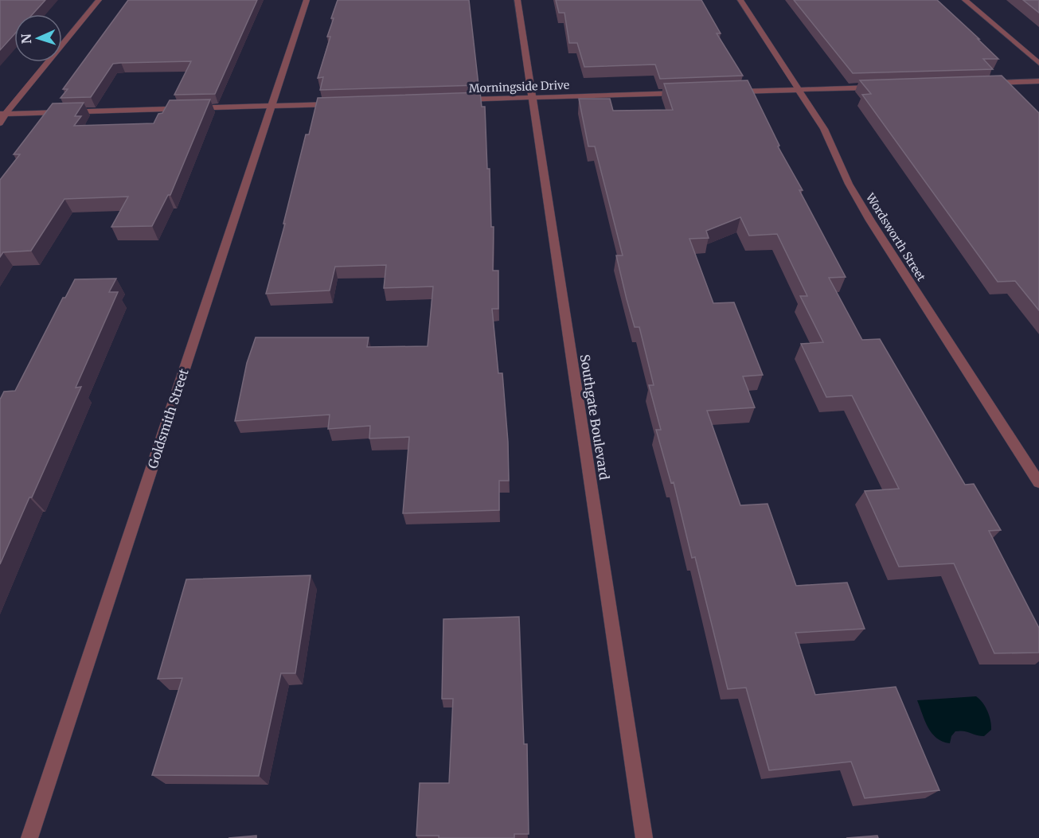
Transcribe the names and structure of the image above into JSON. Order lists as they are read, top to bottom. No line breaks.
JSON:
{"streets":{"street":["Morningside Drive","Wordsworth Street","Southgate Boulevard","Goldsmith Street"]},"crossings":[["Morningside Drive","Southgate Boulevard"]],"north":"left"}
